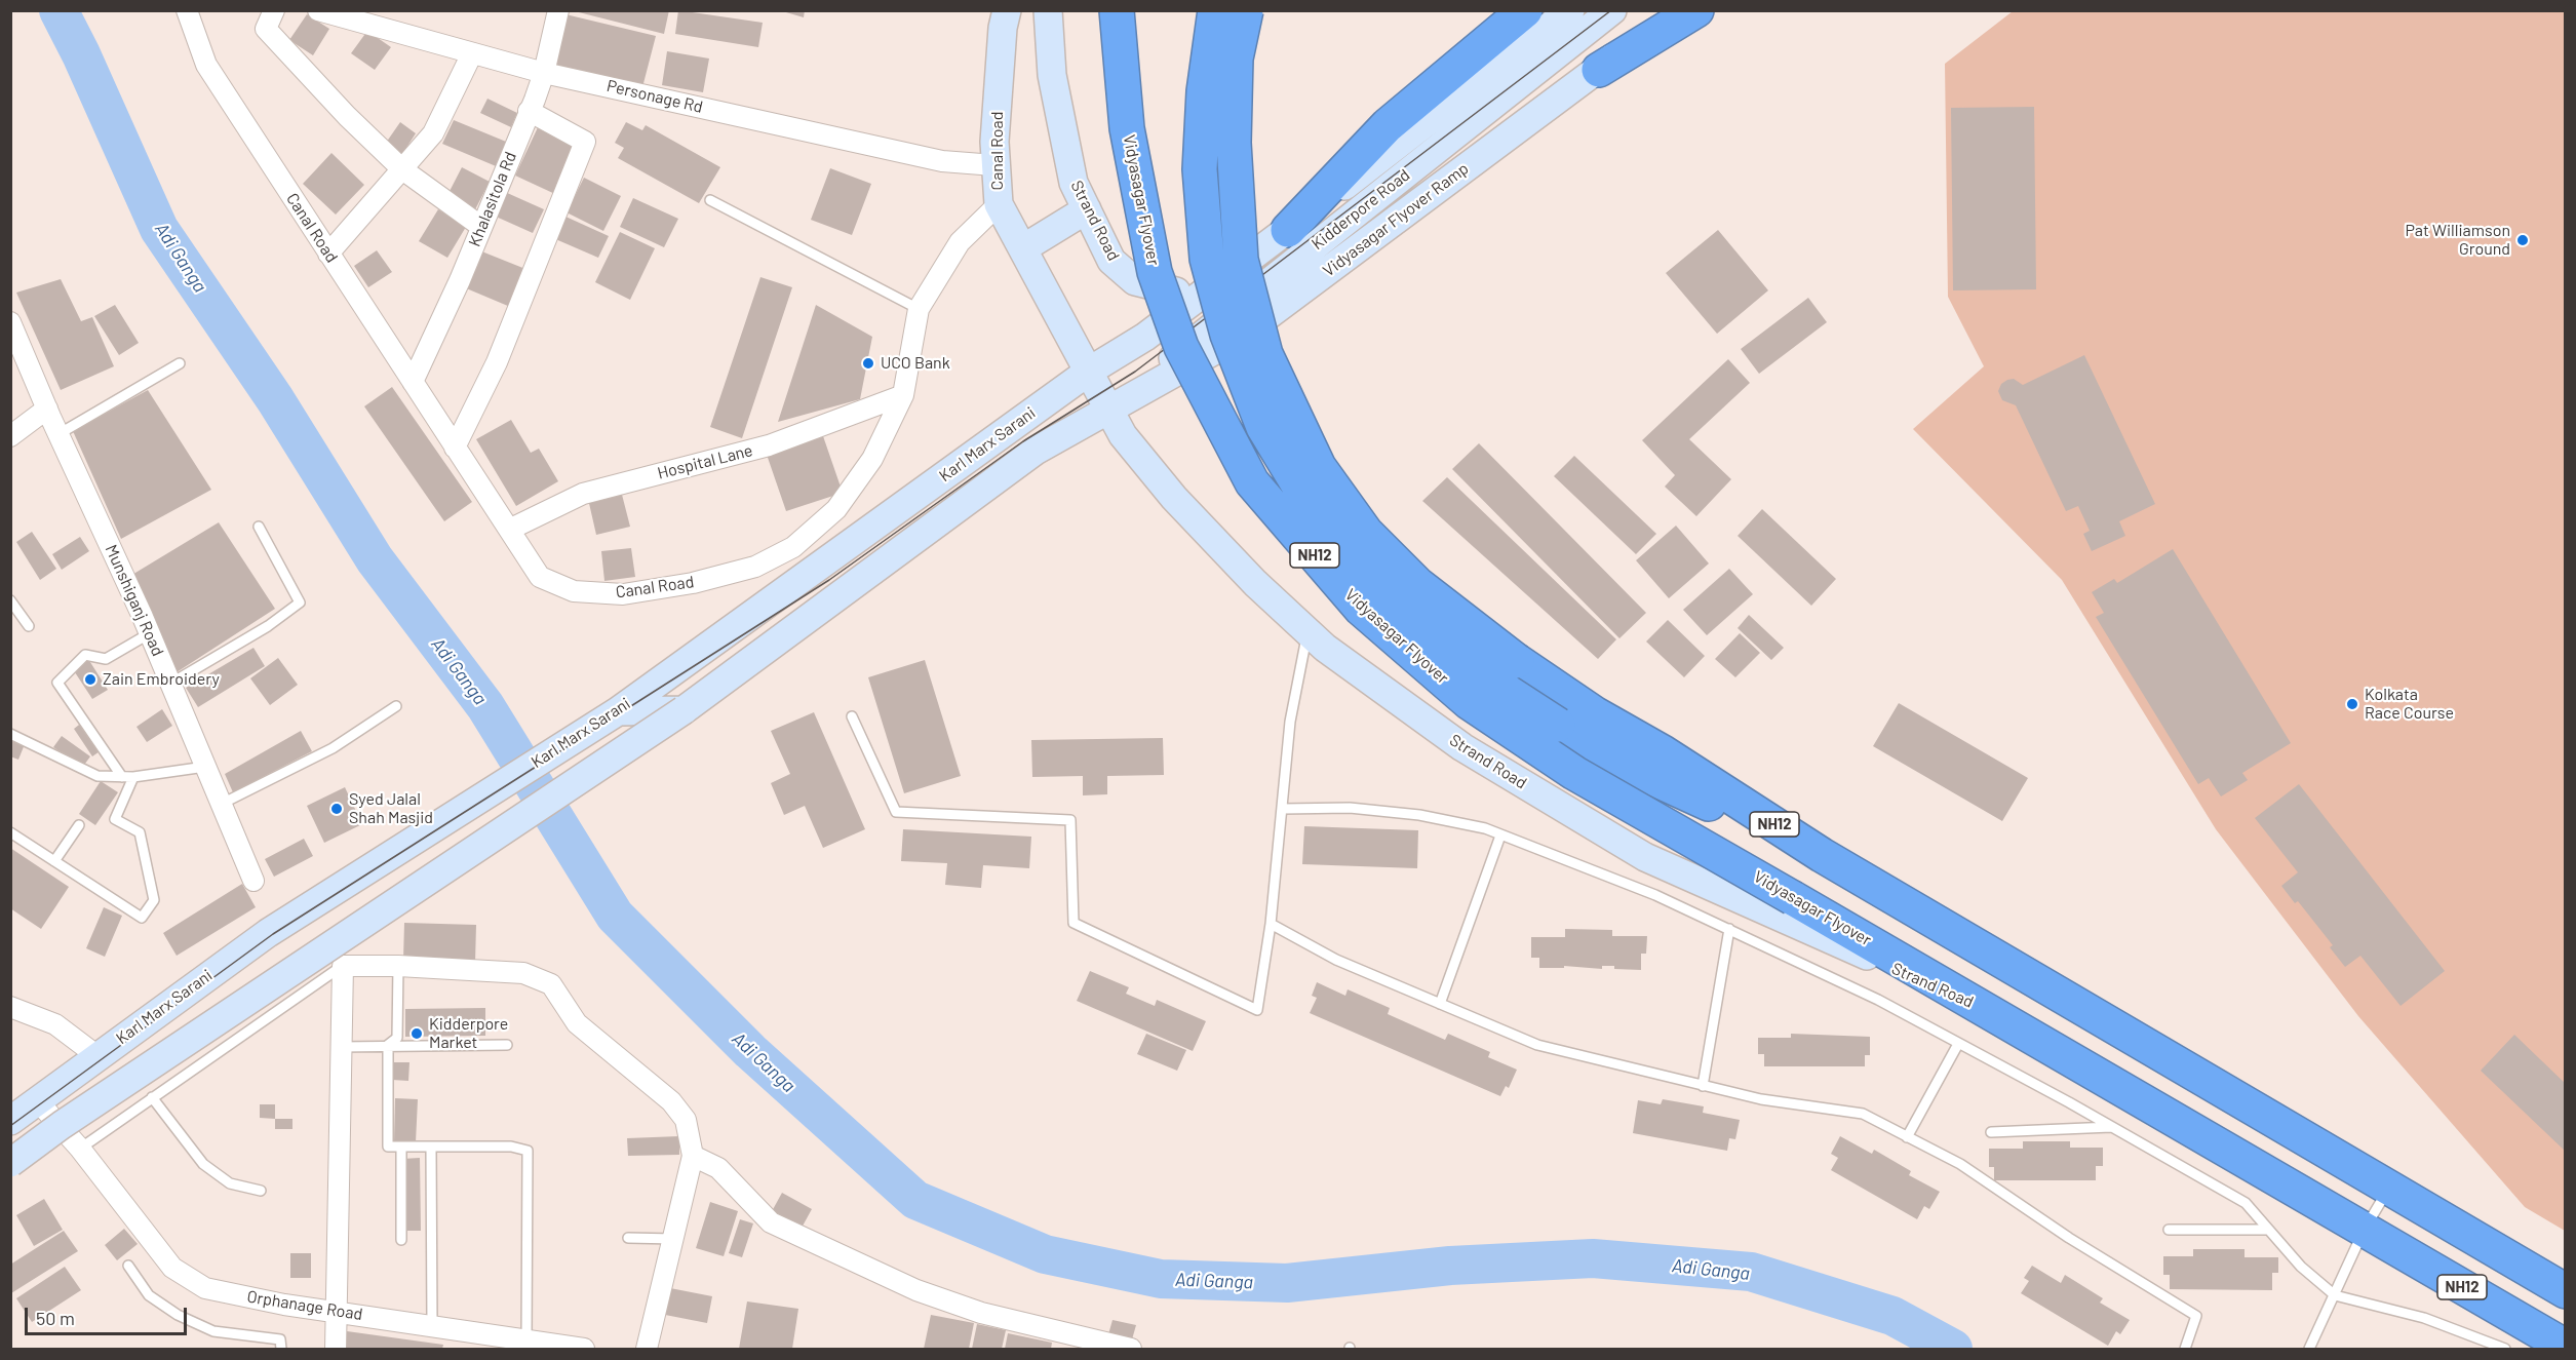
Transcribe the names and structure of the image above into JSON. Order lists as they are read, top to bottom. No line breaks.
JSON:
{"streets":{"highway":["Vidyasagar Flyover","NH12"],"main road":["Canal Road","Kidderpore Road","Vidyasagar Flyover Ramp","Strand Road","Karl Marx Sarani"],"street":["Personage Rd","Khalasitola Rd","Hospital Lane","Munshiganj Road","Orphanage Road"]},"crossings":[["Personage Rd","Canal Road"],["Personage Rd","Khalasitola Rd"],["Canal Road","Khalasitola Rd"],["Canal Road","Strand Road"],["Canal Road","Hospital Lane"],["Vidyasagar Flyover","Strand Road"],["Vidyasagar Flyover","NH12"],["Kidderpore Road","Vidyasagar Flyover Ramp"],["Kidderpore Road","Strand Road"],["Kidderpore Road","Karl Marx Sarani"],["Vidyasagar Flyover Ramp","Strand Road"],["Strand Road","Karl Marx Sarani"],["Strand Road","NH12"],["Karl Marx Sarani","Orphanage Road"]],"water":["Adi Ganga"],"places":["Pat Williamson Ground","UCO Bank","Zain Embroidery","Kolkata Race Course","Syed Jalal Shah Masjid","Kidderpore Market"],"scale_bar":"50 m"}
